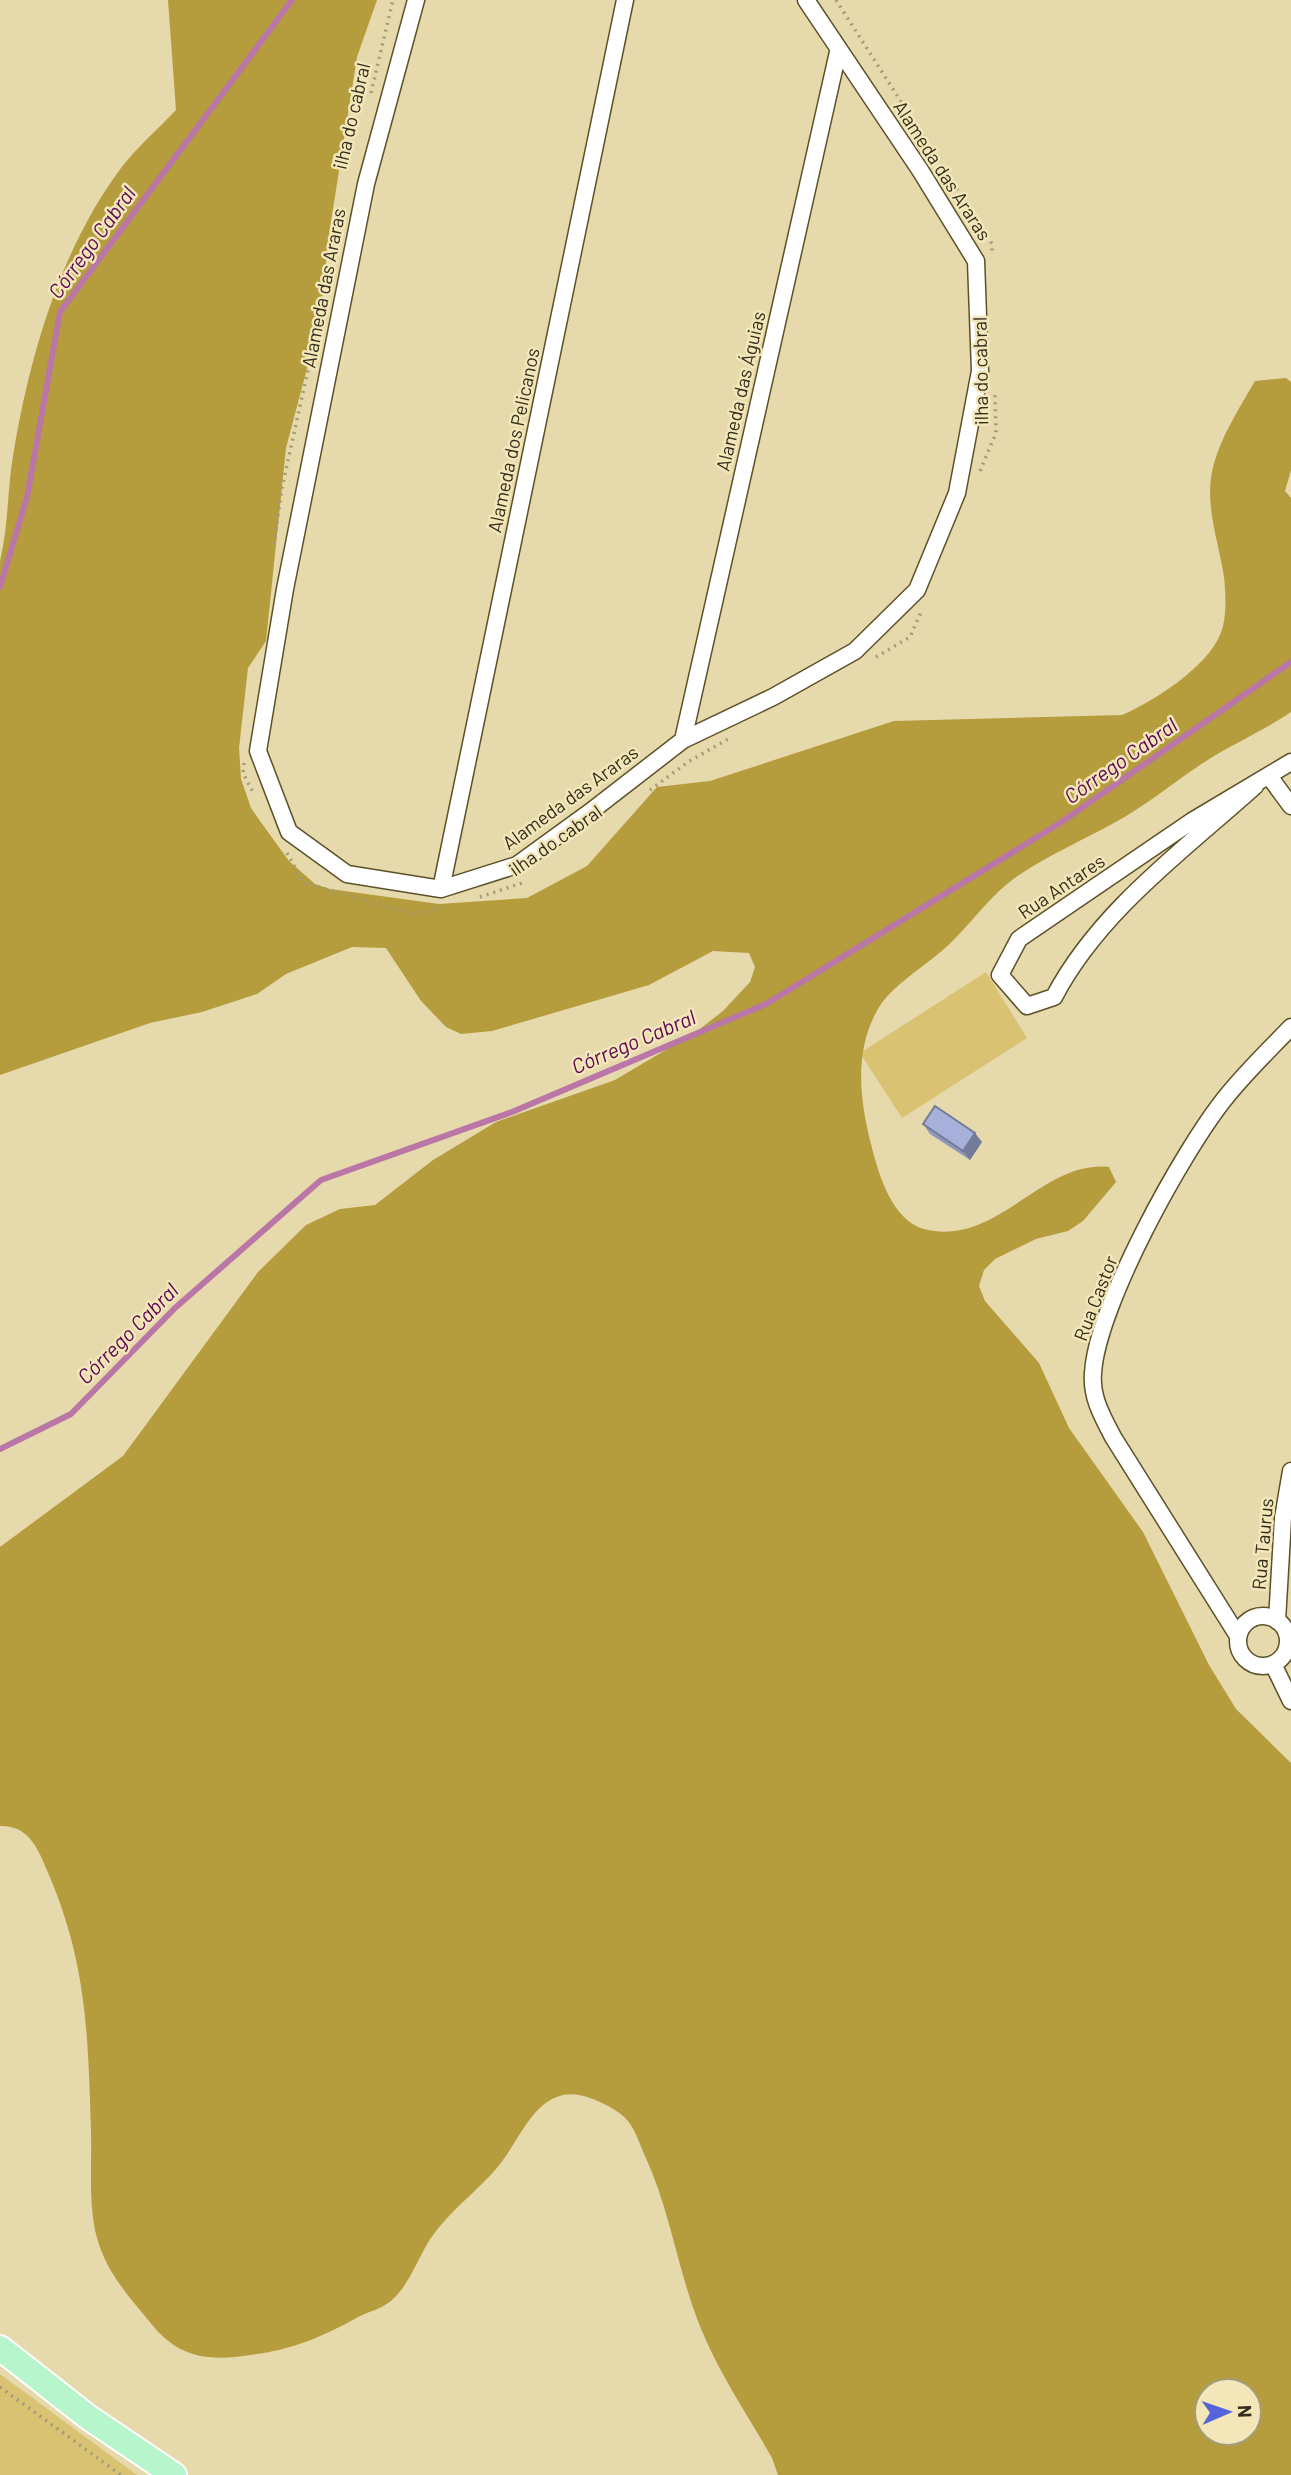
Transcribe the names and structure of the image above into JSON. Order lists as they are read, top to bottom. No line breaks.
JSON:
{"streets":{"street":["Alameda das Araras","Alameda das Águias","Alameda dos Pelicanos","Rua Antares","Rua Castor","Rua Taurus"],"path":["ilha do cabral"]},"crossings":[["Alameda das Araras","Alameda das Águias"],["Alameda das Araras","Alameda dos Pelicanos"],["Rua Castor","Rua Taurus"]],"water":["Córrego Cabral"],"north":"right"}
